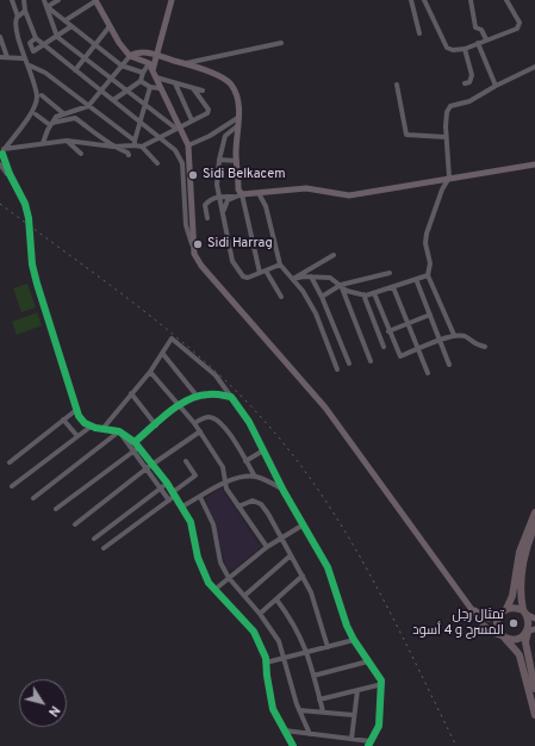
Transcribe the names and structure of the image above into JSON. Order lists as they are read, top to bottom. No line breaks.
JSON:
{"places":["Sidi Belkacem","Sidi Harrag","تمثال رجل المسرح و 4 أسود"],"north":"bottom right"}
